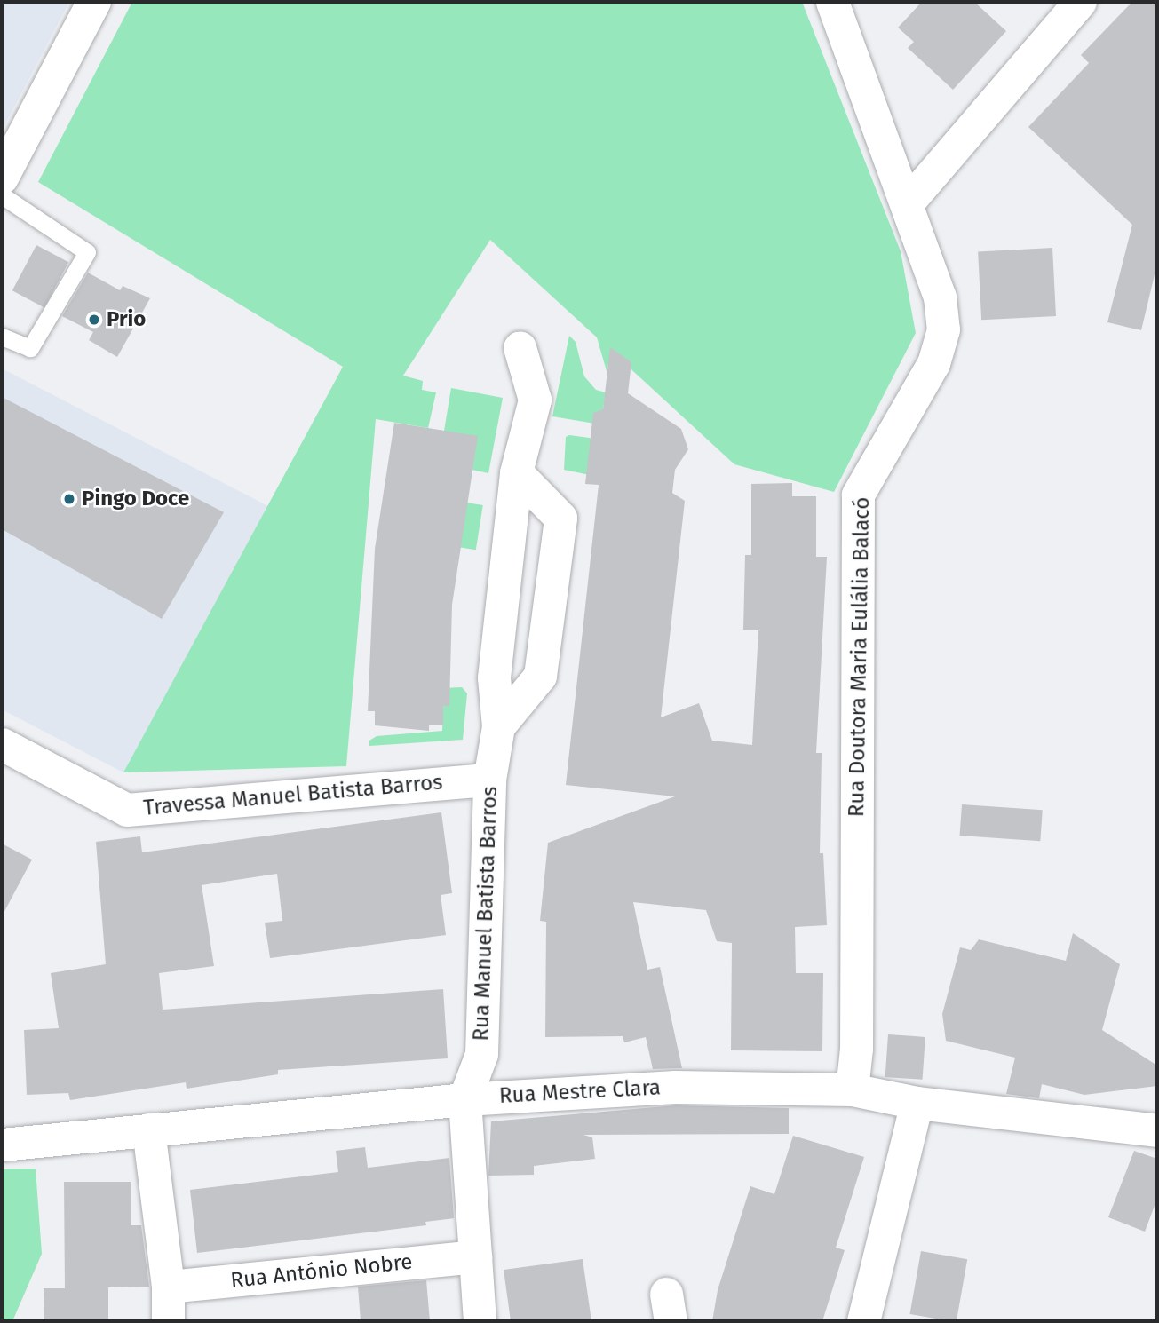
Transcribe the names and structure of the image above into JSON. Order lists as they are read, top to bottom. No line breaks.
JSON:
{"streets":{"street":["Rua Doutora Maria Eulália Balacó","Travessa Manuel Batista Barros","Rua Manuel Batista Barros","Rua Mestre Clara","Rua António Nobre"]},"crossings":[["Rua Doutora Maria Eulália Balacó","Rua Mestre Clara"],["Travessa Manuel Batista Barros","Rua Manuel Batista Barros"],["Rua Manuel Batista Barros","Rua Mestre Clara"]],"places":["Prio","Pingo Doce"]}
